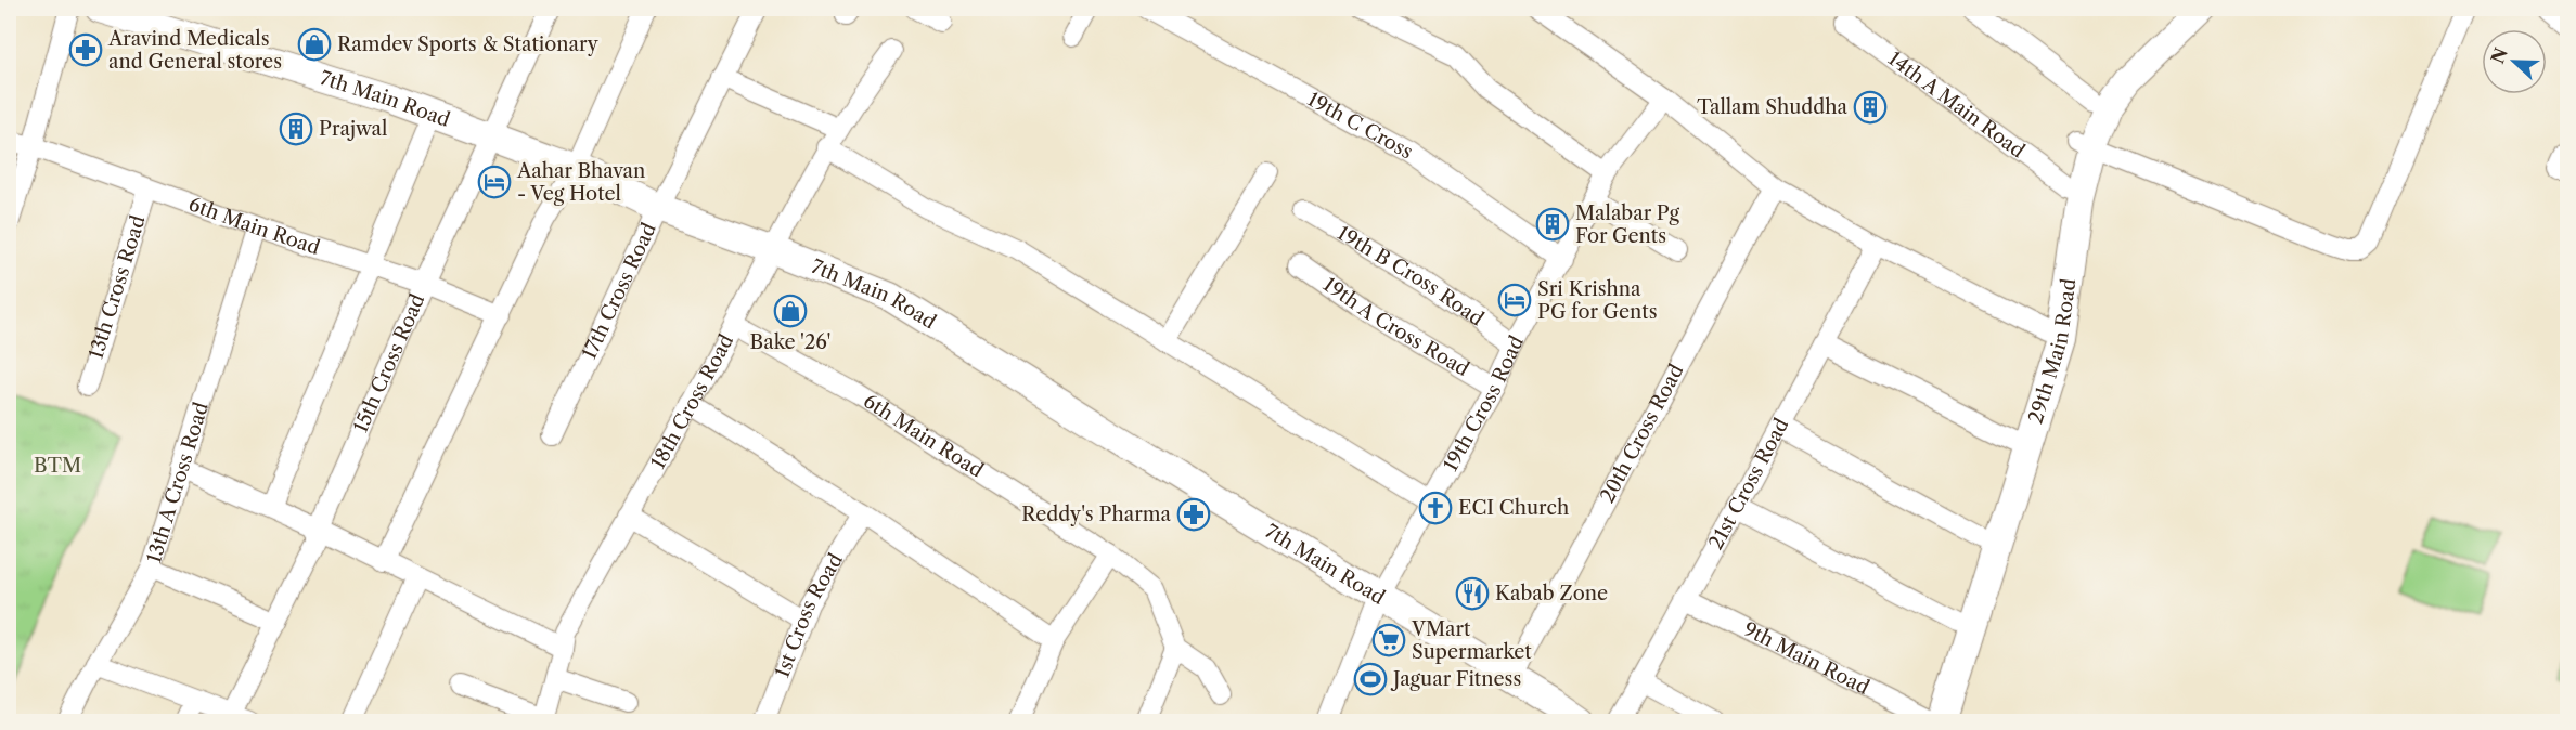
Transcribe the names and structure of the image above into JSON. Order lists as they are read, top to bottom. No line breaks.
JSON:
{"streets":{"street":["7th Main Road","14th A Main Road","19th C Cross","6th Main Road","19th B Cross Road","13th Cross Road","17th Cross Road","19th A Cross Road","29th Main Road","15th Cross Road","18th Cross Road","19th Cross Road","20th Cross Road","13th A Cross Road","21st Cross Road","1st Cross Road","9th Main Road"]},"crossings":[["7th Main Road","17th Cross Road"],["7th Main Road","15th Cross Road"],["7th Main Road","18th Cross Road"],["7th Main Road","19th Cross Road"],["7th Main Road","20th Cross Road"],["14th A Main Road","29th Main Road"],["19th C Cross","19th Cross Road"],["6th Main Road","13th Cross Road"],["6th Main Road","15th Cross Road"],["6th Main Road","18th Cross Road"],["6th Main Road","13th A Cross Road"],["19th B Cross Road","19th Cross Road"],["19th A Cross Road","19th Cross Road"],["29th Main Road","9th Main Road"],["21st Cross Road","9th Main Road"]],"parks":["BTM"],"places":{"shop":["Ramdev Sports & Stationary","Bake '26'"],"pharmacy":["Aravind Medicals and General stores","Reddy's Pharma"],"building":["Tallam Shuddha","Prajwal","Malabar Pg For Gents"],"hotel":["Aahar Bhavan - Veg Hotel","Sri Krishna PG for Gents"],"church":["ECI Church"],"restaurant":["Kabab Zone"],"supermarket":["VMart Supermarket"],"sports":["Jaguar Fitness"]},"north":"left"}
